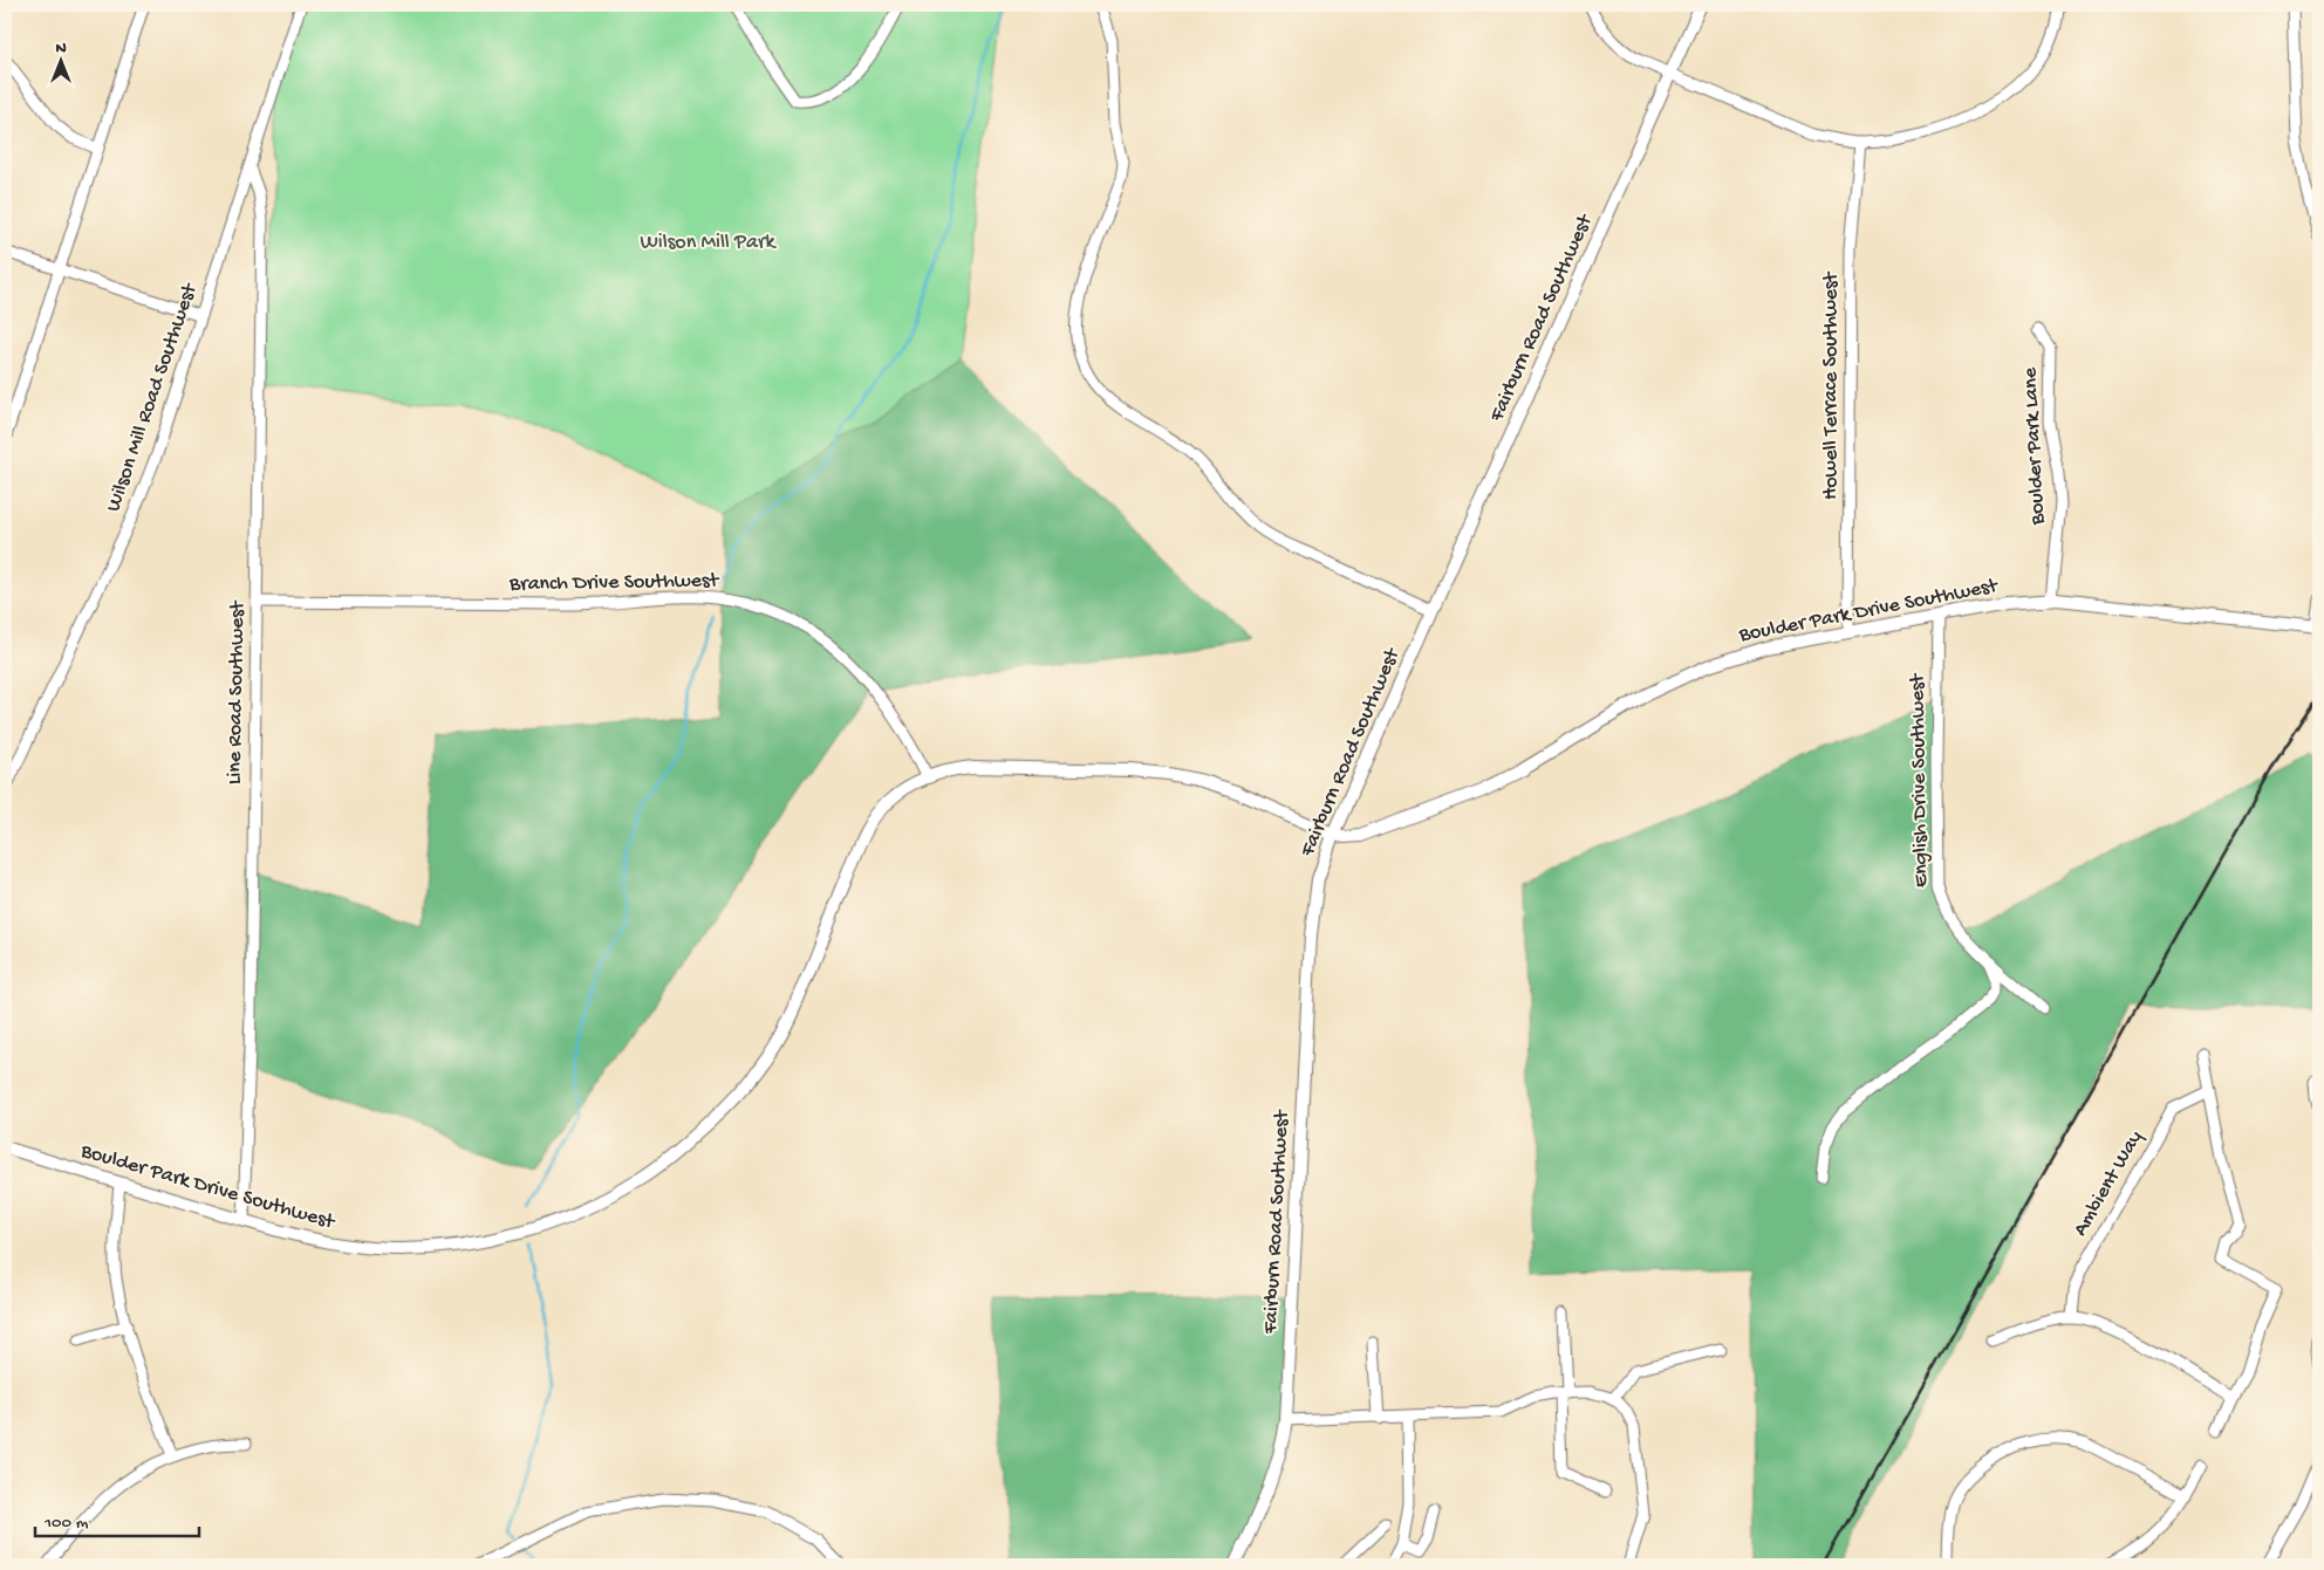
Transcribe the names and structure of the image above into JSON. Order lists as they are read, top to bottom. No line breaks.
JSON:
{"streets":{"street":["Fairburn Road Southwest","Howell Terrace Southwest","Wilson Mill Road Southwest","Boulder Park Lane","Branch Drive Southwest","Boulder Park Drive Southwest","Line Road Southwest","English Drive Southwest","Ambient Way"]},"crossings":[["Fairburn Road Southwest","Boulder Park Drive Southwest"],["Howell Terrace Southwest","Boulder Park Drive Southwest"],["Wilson Mill Road Southwest","Line Road Southwest"],["Boulder Park Lane","Boulder Park Drive Southwest"],["Branch Drive Southwest","Boulder Park Drive Southwest"],["Branch Drive Southwest","Line Road Southwest"],["Boulder Park Drive Southwest","Line Road Southwest"],["Boulder Park Drive Southwest","English Drive Southwest"]],"parks":["Wilson Mill Park"],"scale_bar":"100 m","north":"top"}
